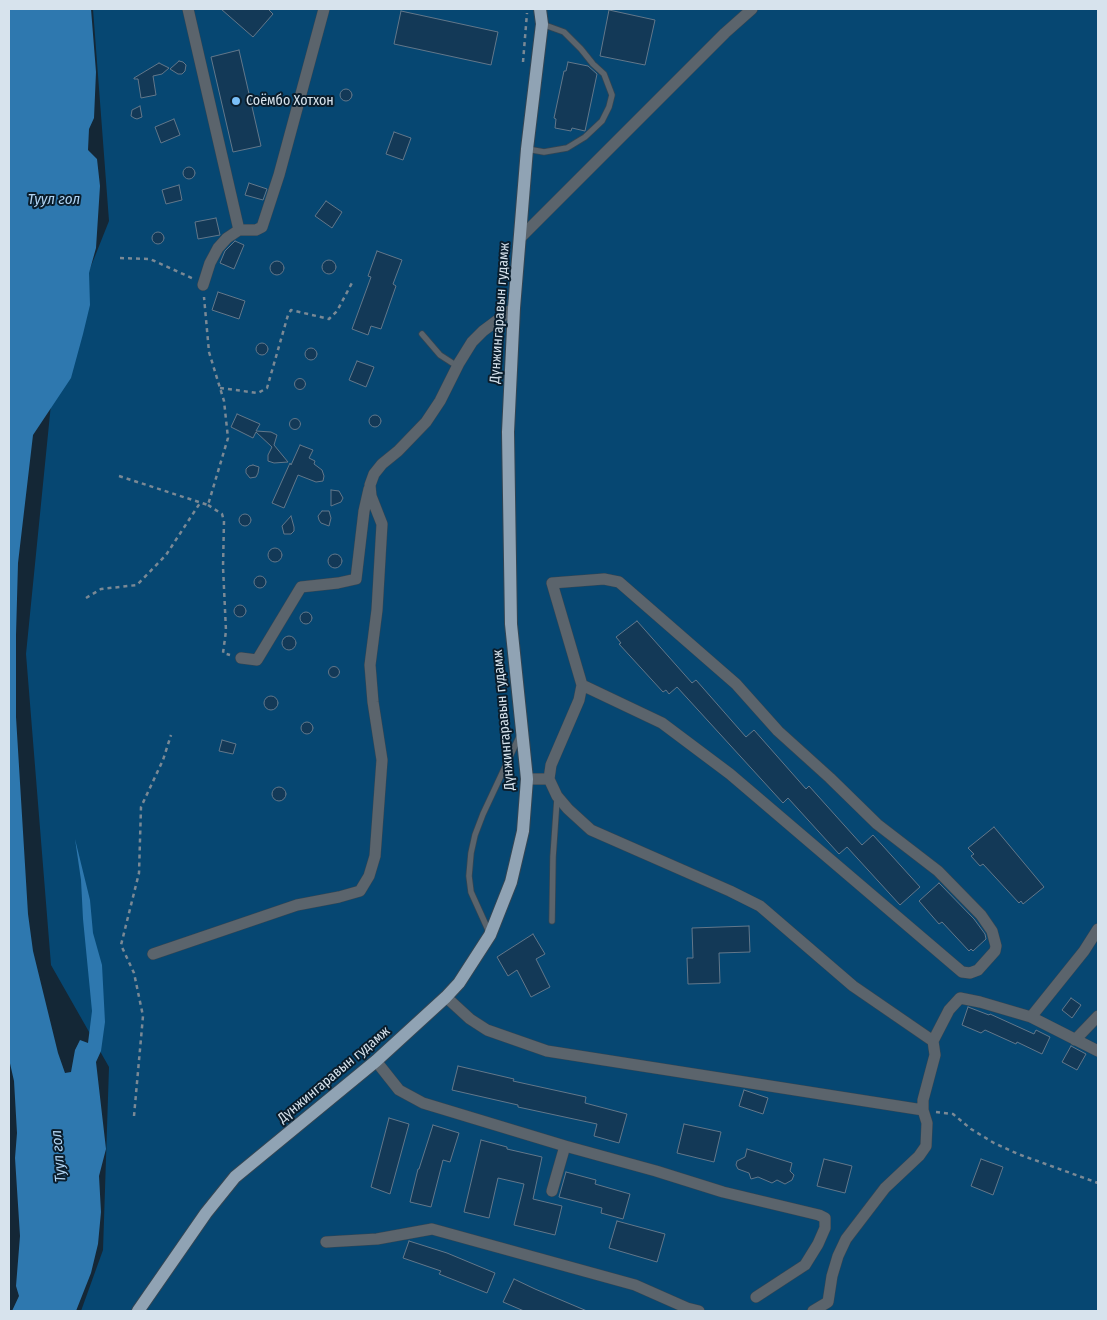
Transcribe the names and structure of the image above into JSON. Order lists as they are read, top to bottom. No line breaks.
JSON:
{"streets":{"main road":["Дүнжингаравын гудамж"]},"water":["Туул гол"],"places":["Соёмбо Хотхон"]}
